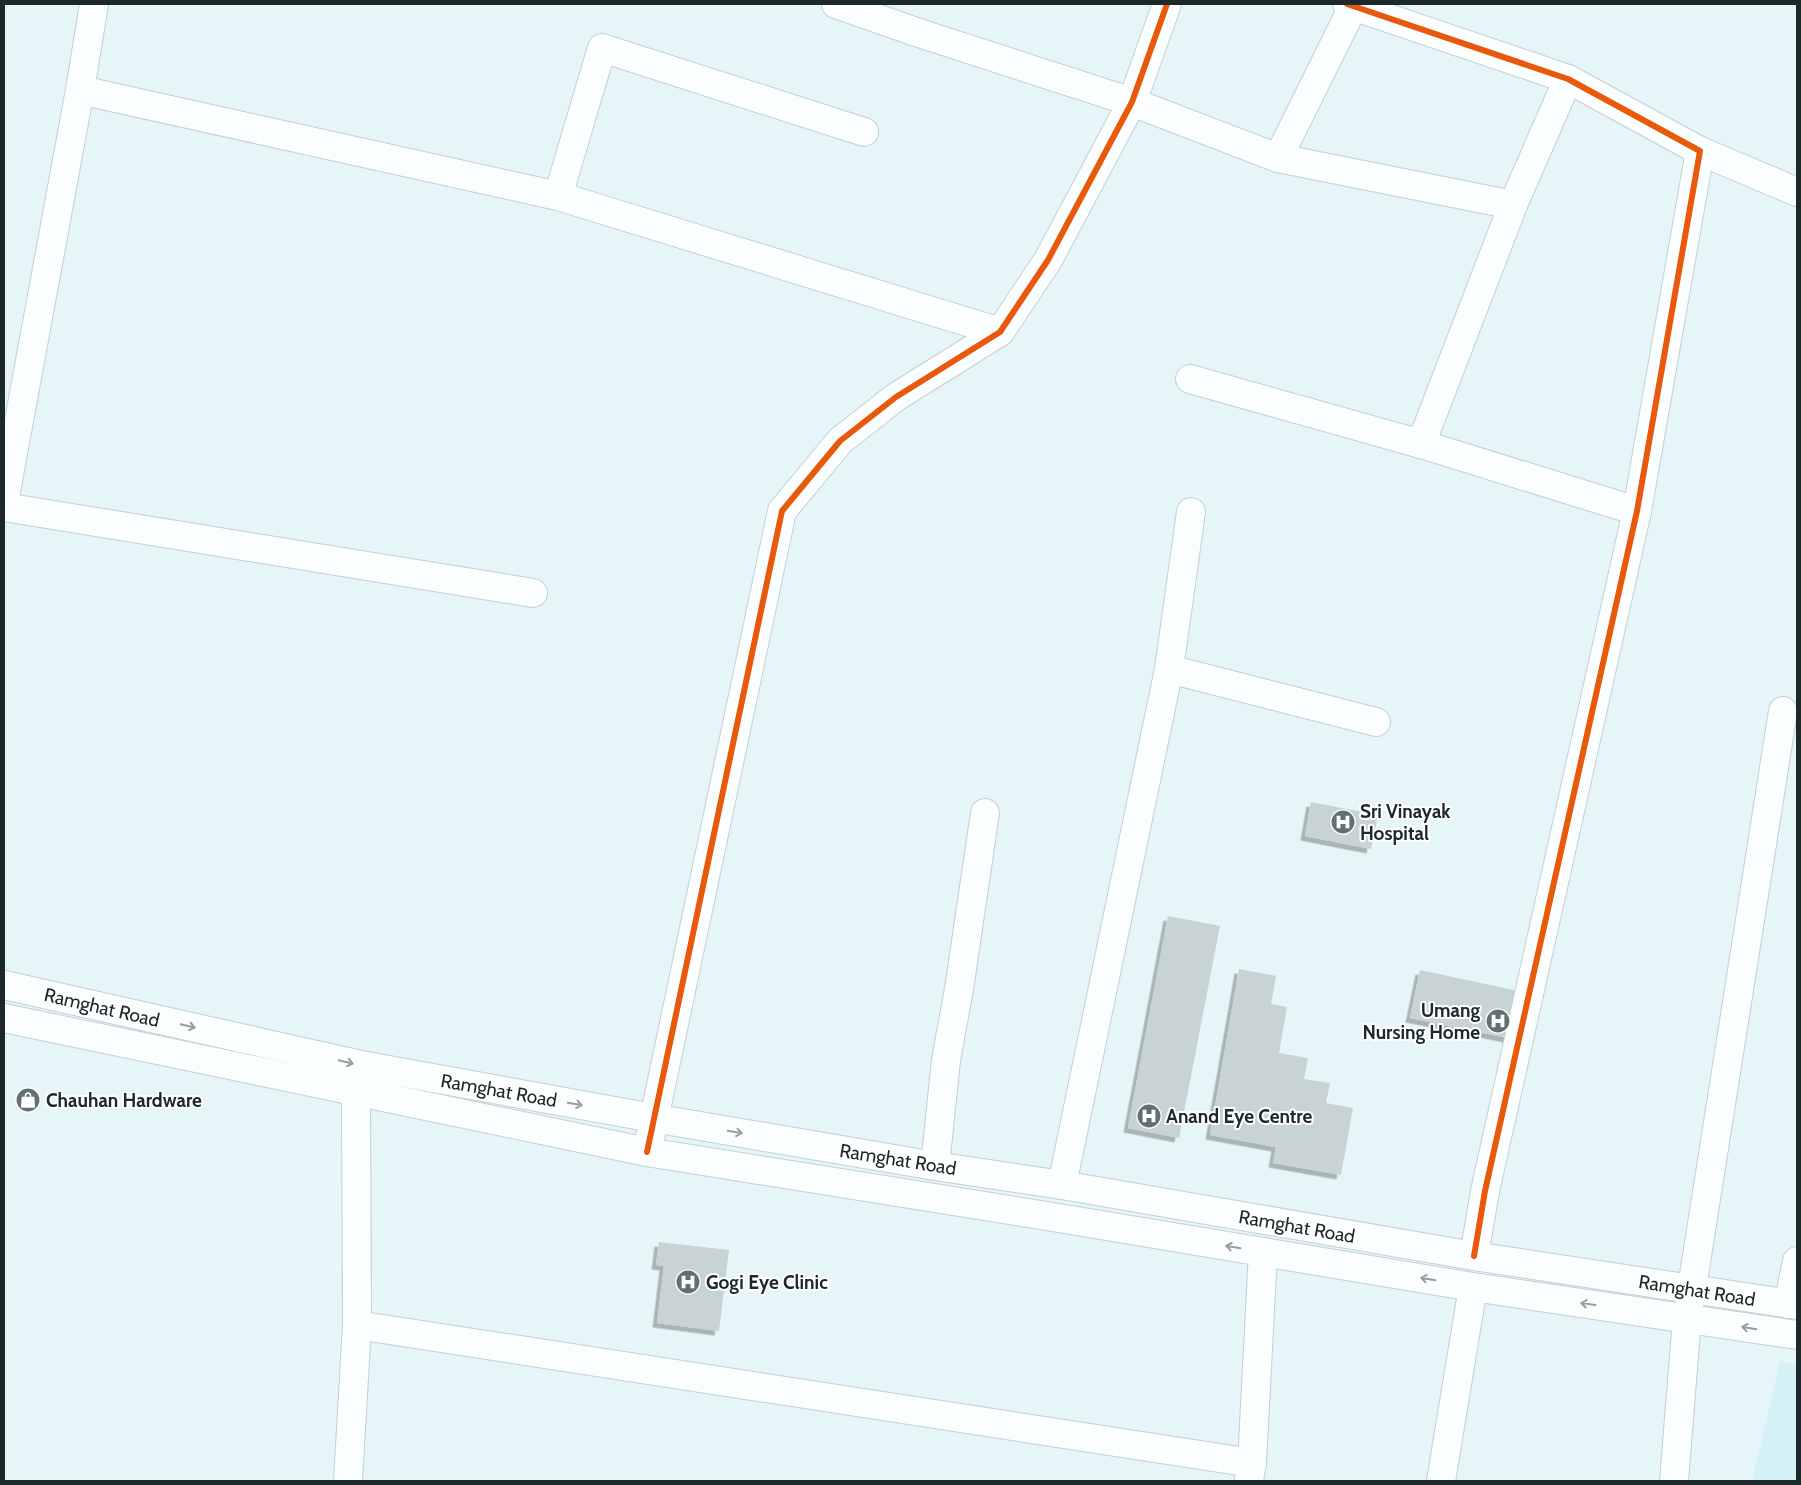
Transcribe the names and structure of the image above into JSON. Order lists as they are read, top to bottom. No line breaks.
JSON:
{"streets":{"street":["Ramghat Road"]},"places":{"hospital":["Sri Vinayak Hospital","Umang Nursing Home","Anand Eye Centre","Gogi Eye Clinic"],"shop":["Chauhan Hardware"]}}
